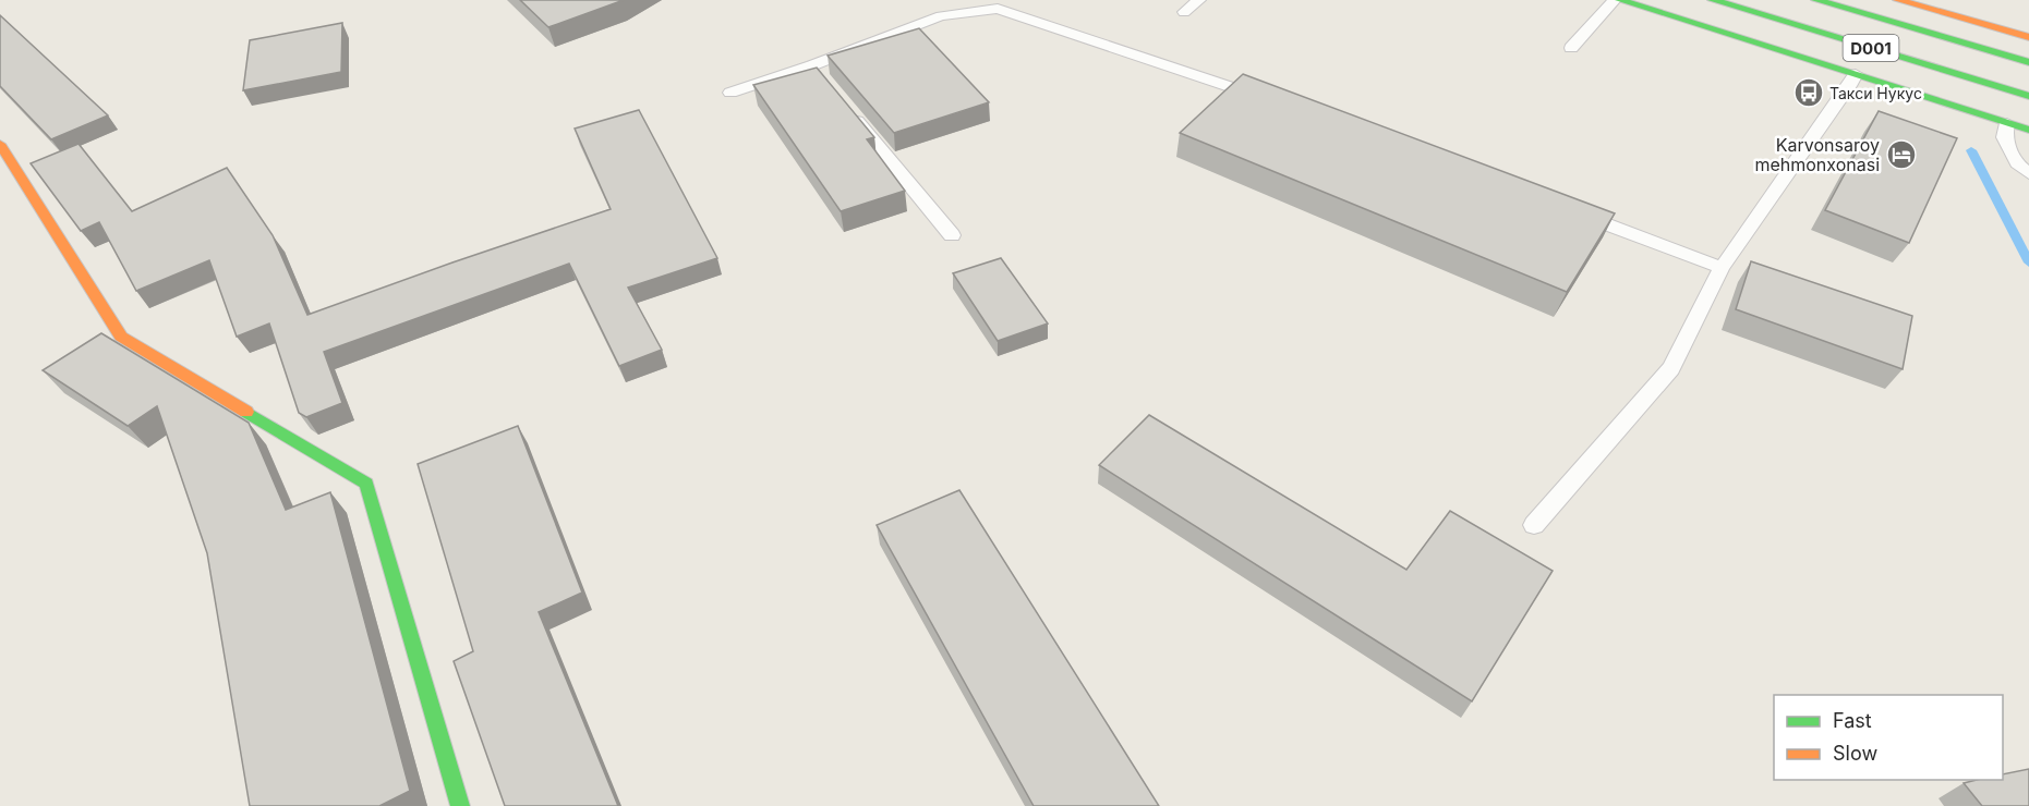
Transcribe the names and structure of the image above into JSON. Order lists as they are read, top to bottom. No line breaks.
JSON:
{"streets":{"main road":["D001"]},"places":{"bus stop":["Такси Нукус"],"hotel":["Karvonsaroy mehmonxonasi"]},"legend":["Fast","Slow"]}
